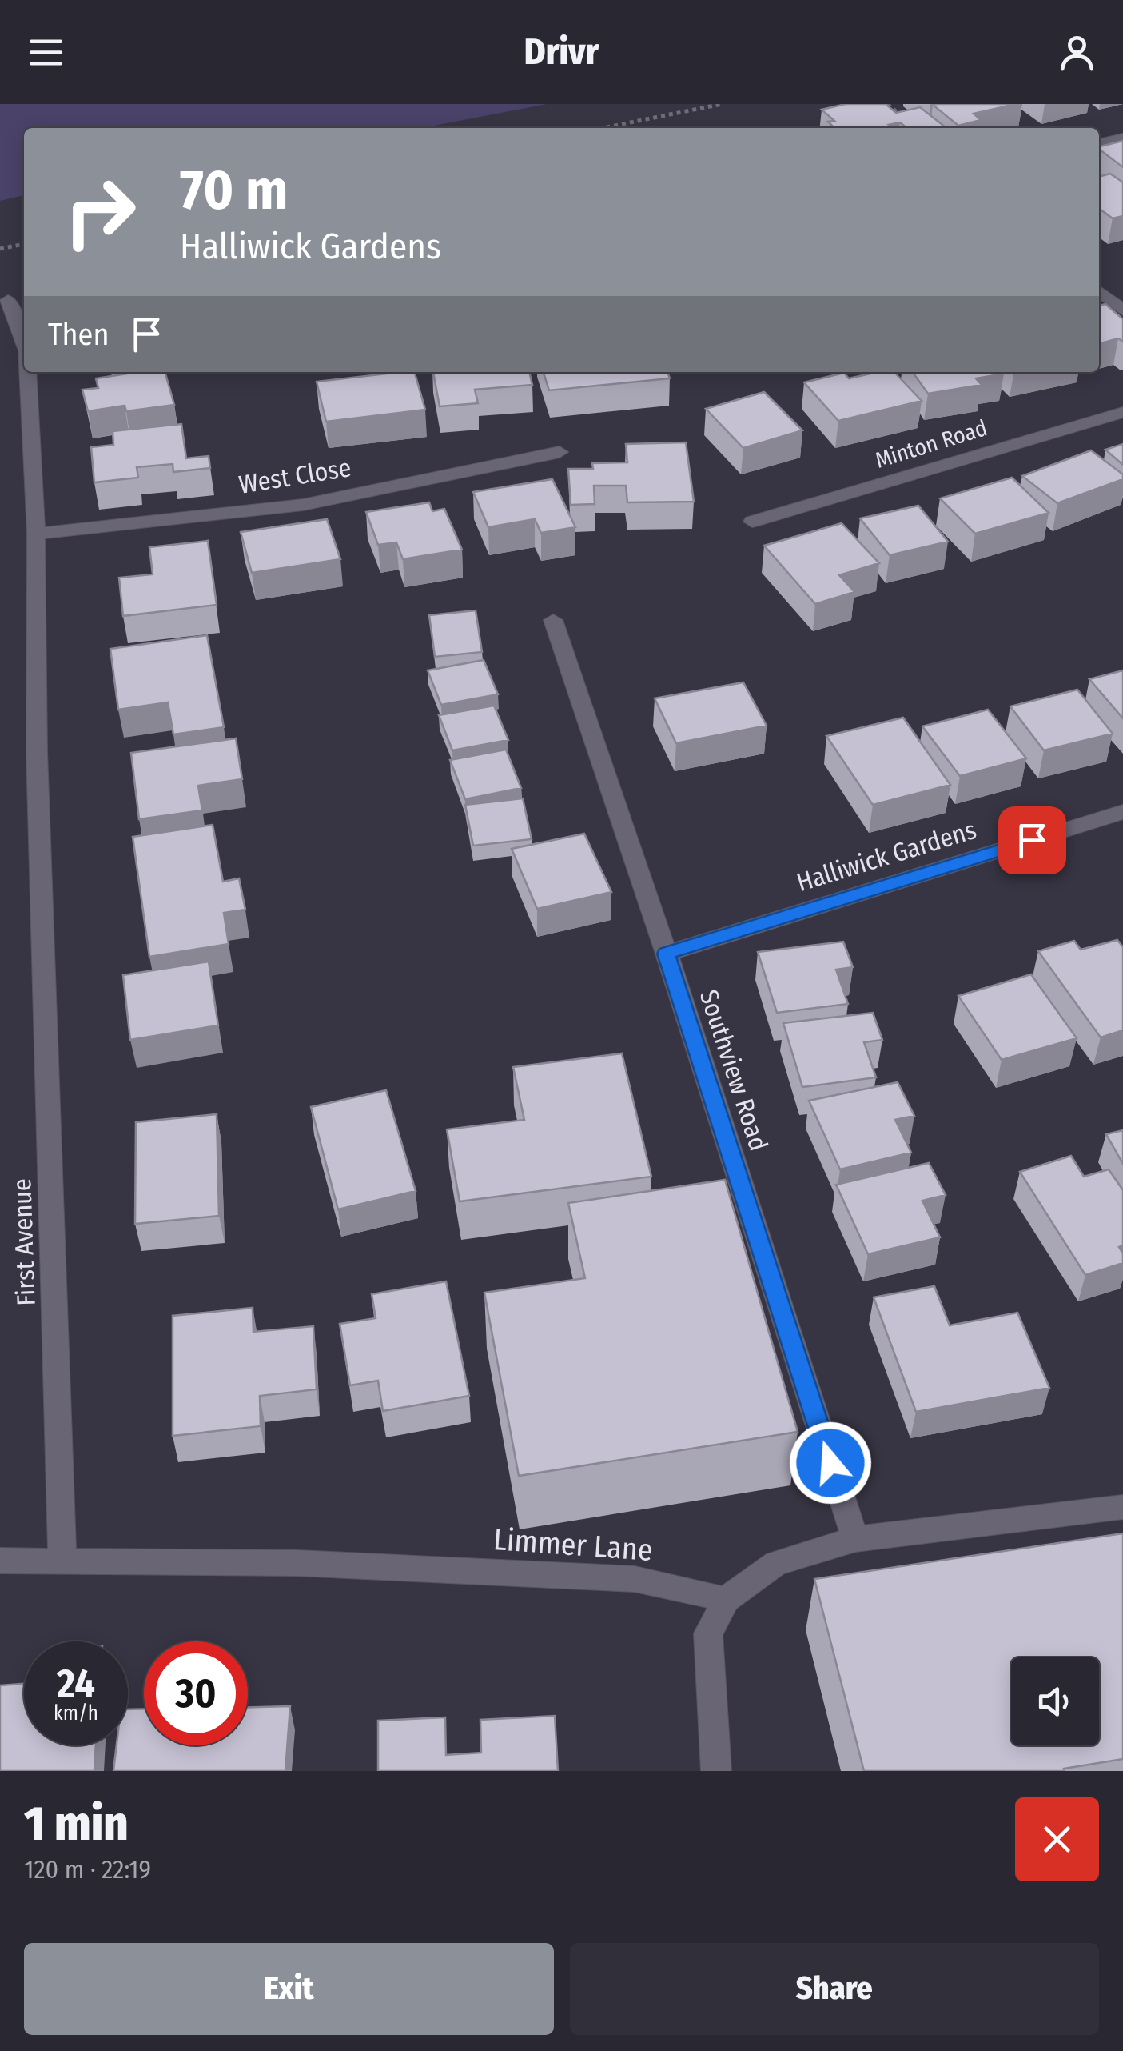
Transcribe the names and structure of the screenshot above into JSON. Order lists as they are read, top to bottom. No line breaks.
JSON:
{"streets":{"street":["Minton Road","West Close","Halliwick Gardens","Southview Road","First Avenue","Limmer Lane"]},"crossings":[["West Close","First Avenue"],["Halliwick Gardens","Southview Road"],["First Avenue","Limmer Lane"]],"page":{"header":"Drivr","turn":["70 m","Halliwick Gardens"],"then":"Then","speed":"24 km/h","limit":"30","heading":["1 min","120 m · 22:19"],"buttons":["Exit","Share"]}}
